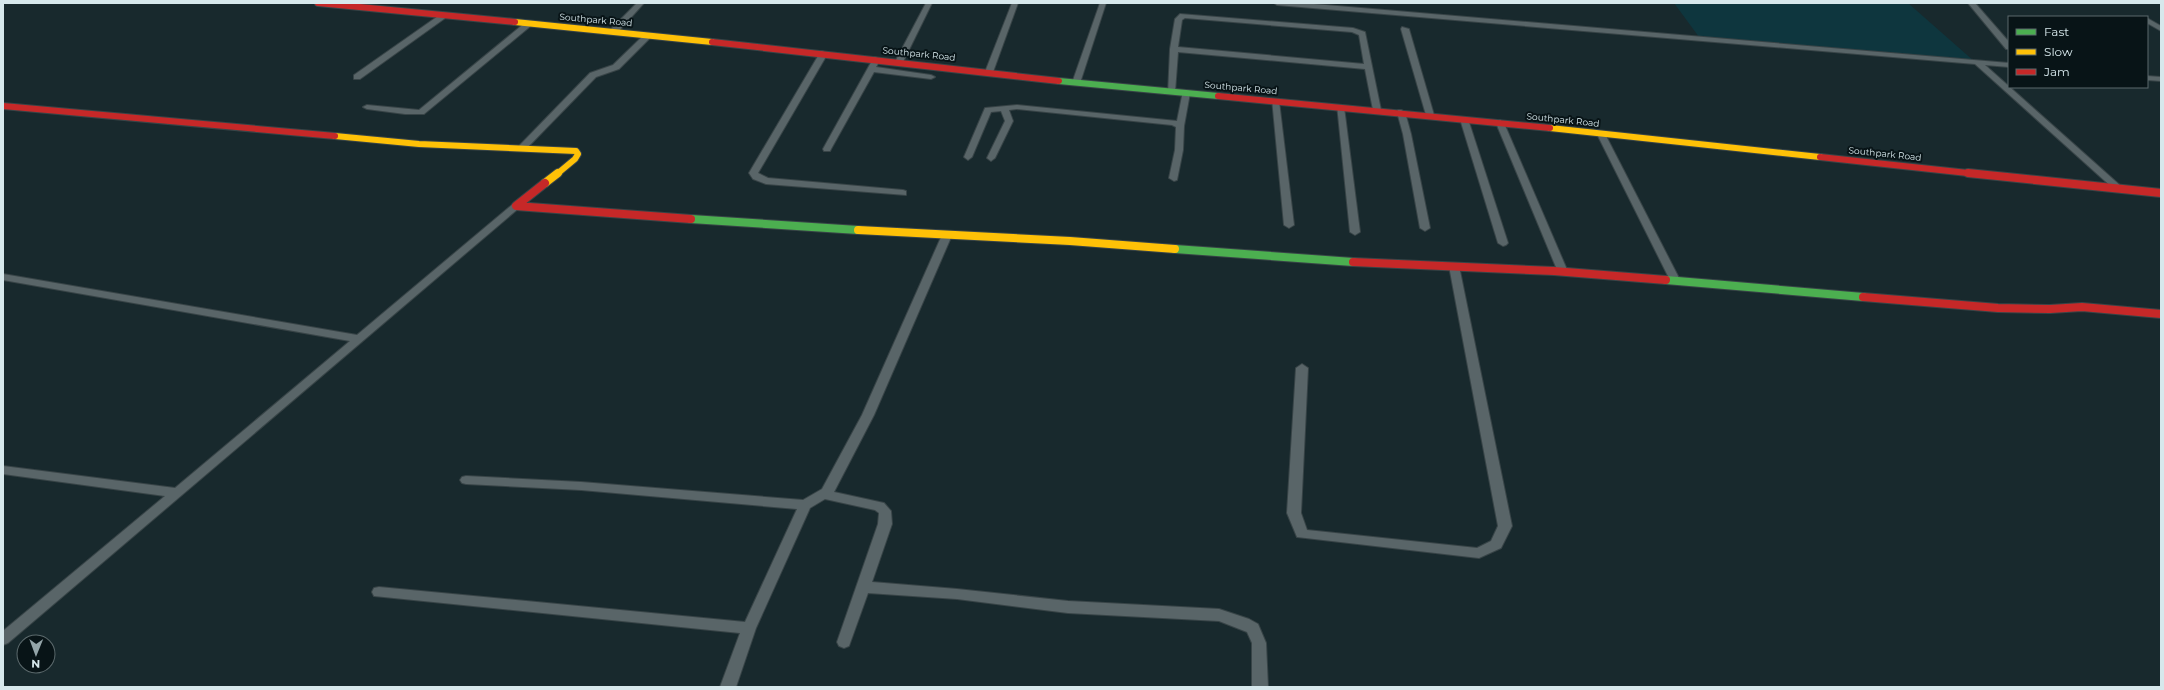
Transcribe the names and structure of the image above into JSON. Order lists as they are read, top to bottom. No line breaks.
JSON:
{"streets":{"street":["Southpark Road"]},"legend":["Fast","Slow","Jam"],"north":"bottom"}
